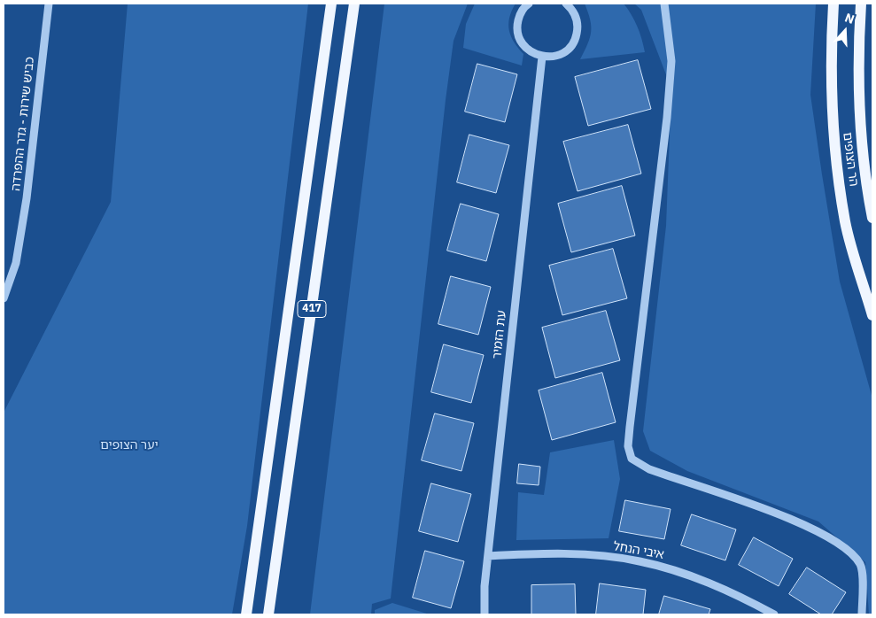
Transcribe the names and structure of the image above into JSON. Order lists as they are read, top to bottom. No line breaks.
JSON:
{"streets":{"main road":["הר הצופים","417"],"street":["כביש שירות - גדר ההפרדה","עת הזמיר","איבי הנחל"]},"crossings":[["עת הזמיר","איבי הנחל"]],"parks":["יער הצופים"],"north":"top"}
